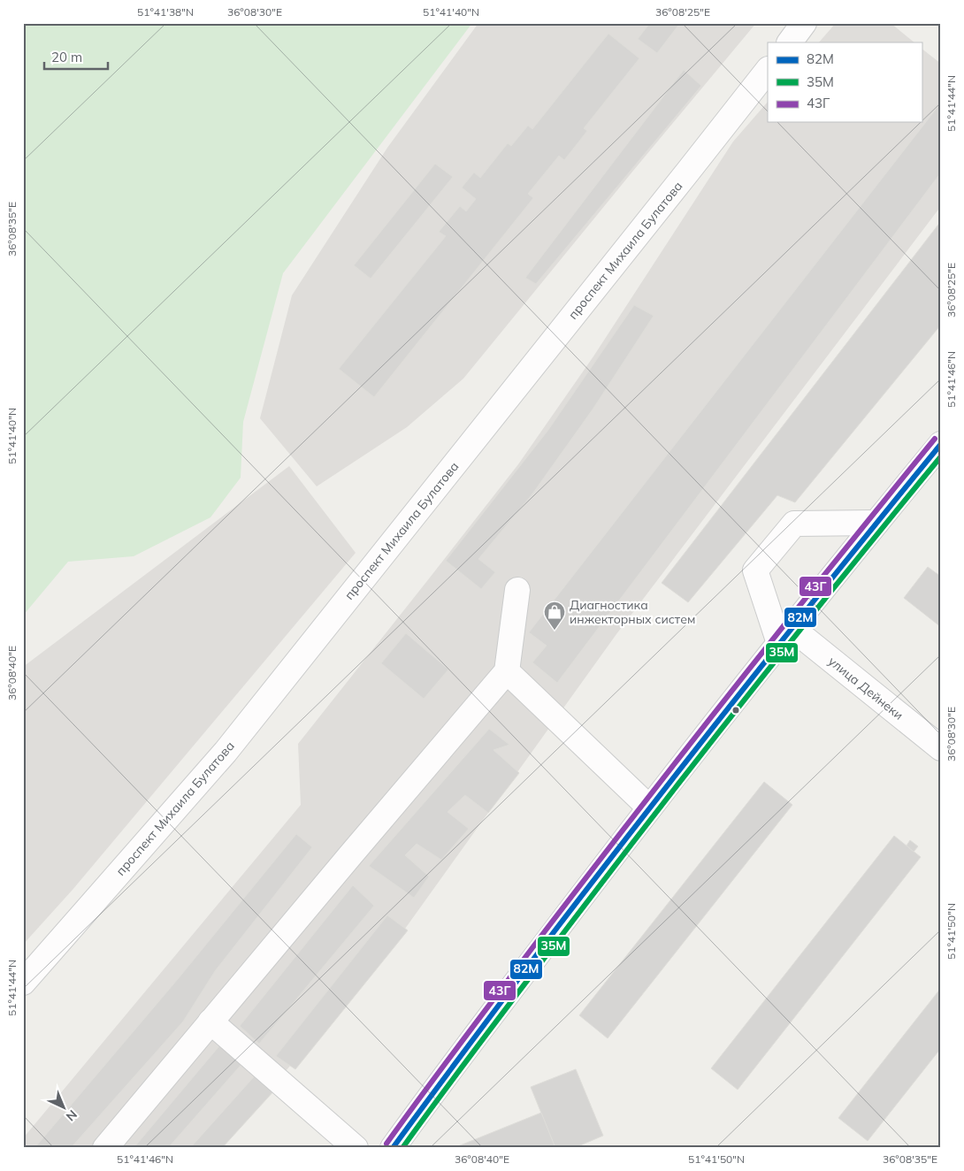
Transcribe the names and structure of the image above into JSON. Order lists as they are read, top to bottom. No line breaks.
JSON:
{"streets":{"street":["проспект Михаила Булатова","улица Дейнеки"]},"places":{"shop":["Диагностика инжекторных систем"]},"lines":["transit line 43Г","transit line 82М","transit line 35М"],"legend":["82М","35М","43Г"],"scale_bar":"20 m","north":"bottom right","coordinates":["51°41'38\"N","36°08'30\"E","51°41'40\"N","36°08'25\"E","51°41'44\"N","36°08'35\"E","51°41'46\"N","36°08'40\"E","51°41'50\"N"]}
